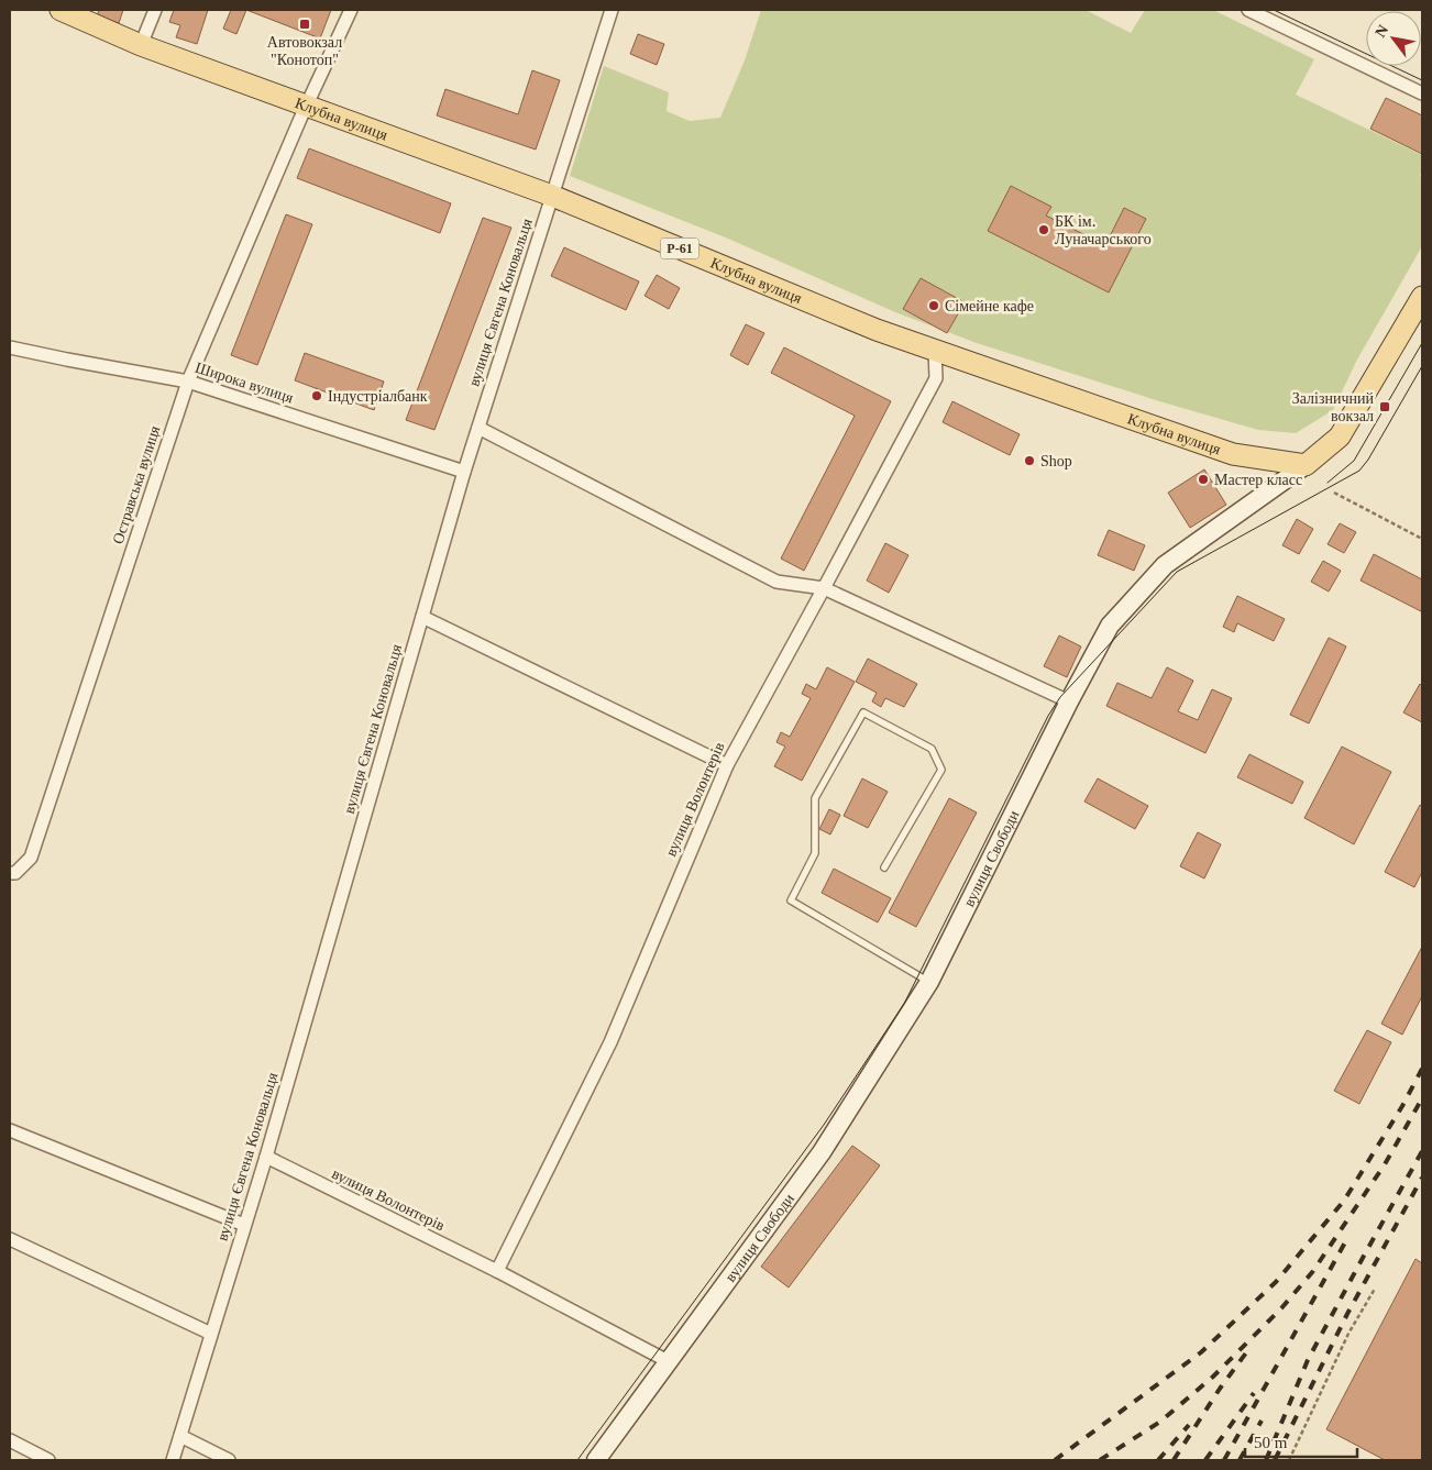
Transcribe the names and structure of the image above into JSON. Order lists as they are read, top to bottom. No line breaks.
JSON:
{"streets":{"main road":["Клубна вулиця","Р-61","вулиця Свободи"],"street":["вулиця Євгена Коновальця","Широка вулиця","Остравська вулиця","вулиця Волонтерів"]},"crossings":[["Клубна вулиця","вулиця Євгена Коновальця"],["Клубна вулиця","Остравська вулиця"],["Клубна вулиця","вулиця Волонтерів"],["Клубна вулиця","вулиця Свободи"],["вулиця Євгена Коновальця","Широка вулиця"],["вулиця Євгена Коновальця","вулиця Волонтерів"],["Широка вулиця","Остравська вулиця"],["вулиця Волонтерів","вулиця Свободи"]],"places":{"transit":["Автовокзал \"Конотоп\"","Залізничний вокзал"],"other":["БК ім. Луначарського","Сімейне кафе","Індустріалбанк","Shop","Мастер класс"]},"scale_bar":"50 m","north":"top left"}
